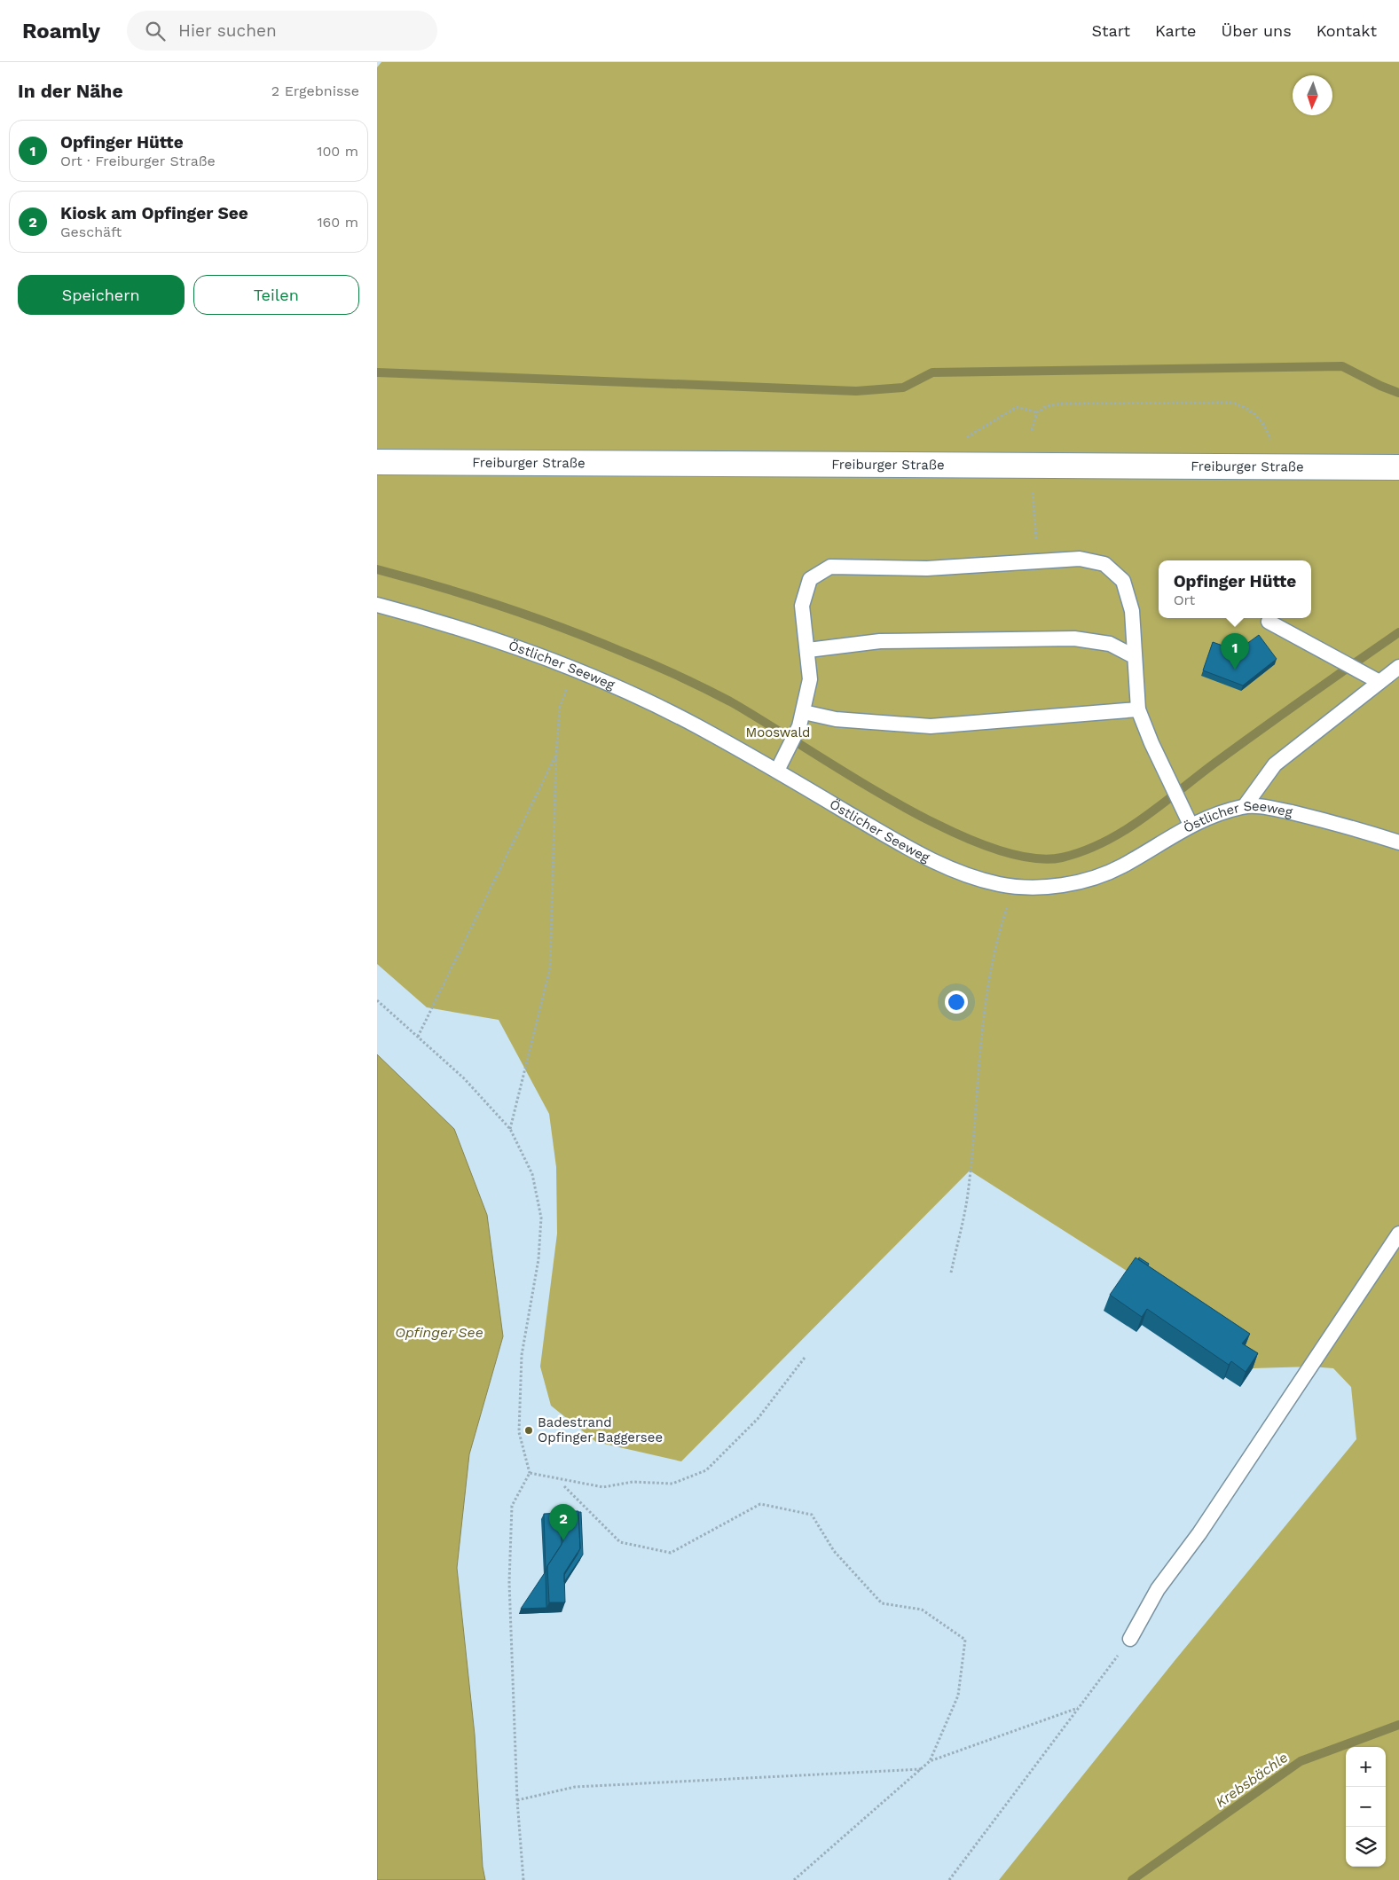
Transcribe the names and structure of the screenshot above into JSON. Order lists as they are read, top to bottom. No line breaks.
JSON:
{"streets":{"main road":["Freiburger Straße"],"lane":["Östlicher Seeweg"]},"water":["Opfinger See","Krebsbächle"],"parks":["Mooswald"],"places":["Badestrand Opfinger Baggersee"],"north":"bottom","page":{"header":"Roamly","search":"Hier suchen","nav":["Start","Karte","Über uns","Kontakt"],"heading":["In der Nähe","2 Ergebnisse"],"list":[{"mark":"1","name":"Opfinger Hütte","note":"Ort · Freiburger Straße","value":"100 m"},{"mark":"2","name":"Kiosk am Opfinger See","note":"Geschäft","value":"160 m"}],"buttons":["Speichern","Teilen"],"popup":["Opfinger Hütte","Ort"],"pins":["1","2"],"map_buttons":["+","−"]}}
